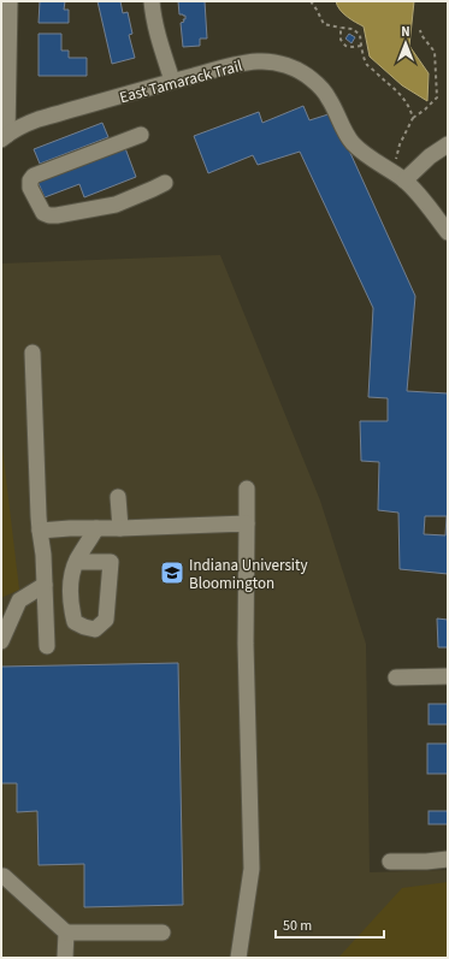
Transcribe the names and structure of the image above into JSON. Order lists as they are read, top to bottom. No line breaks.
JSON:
{"streets":{"street":["East Tamarack Trail"]},"places":{"school or university":["Indiana University Bloomington"]},"scale_bar":"50 m","north":"top"}
